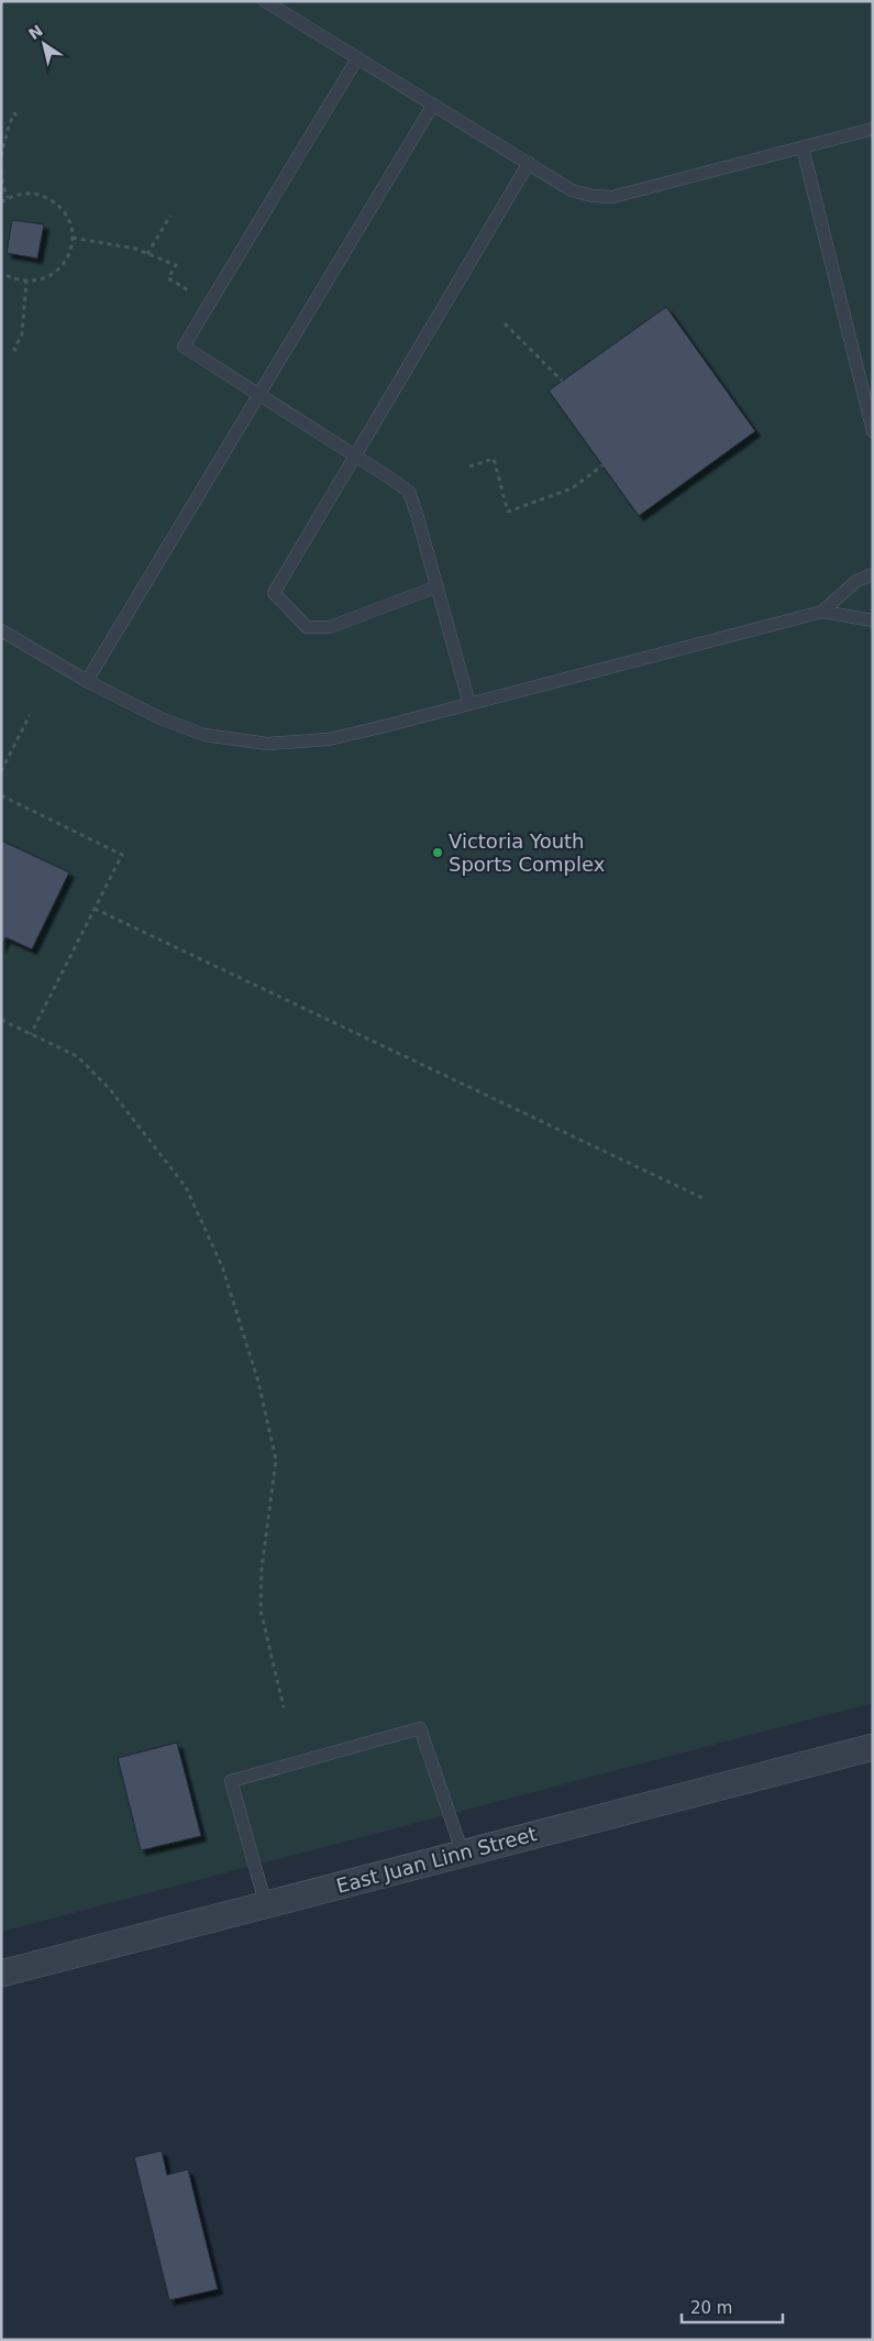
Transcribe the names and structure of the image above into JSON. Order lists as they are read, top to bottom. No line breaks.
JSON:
{"streets":{"street":["East Juan Linn Street"]},"places":["Victoria Youth Sports Complex"],"scale_bar":"20 m","north":"top left"}
